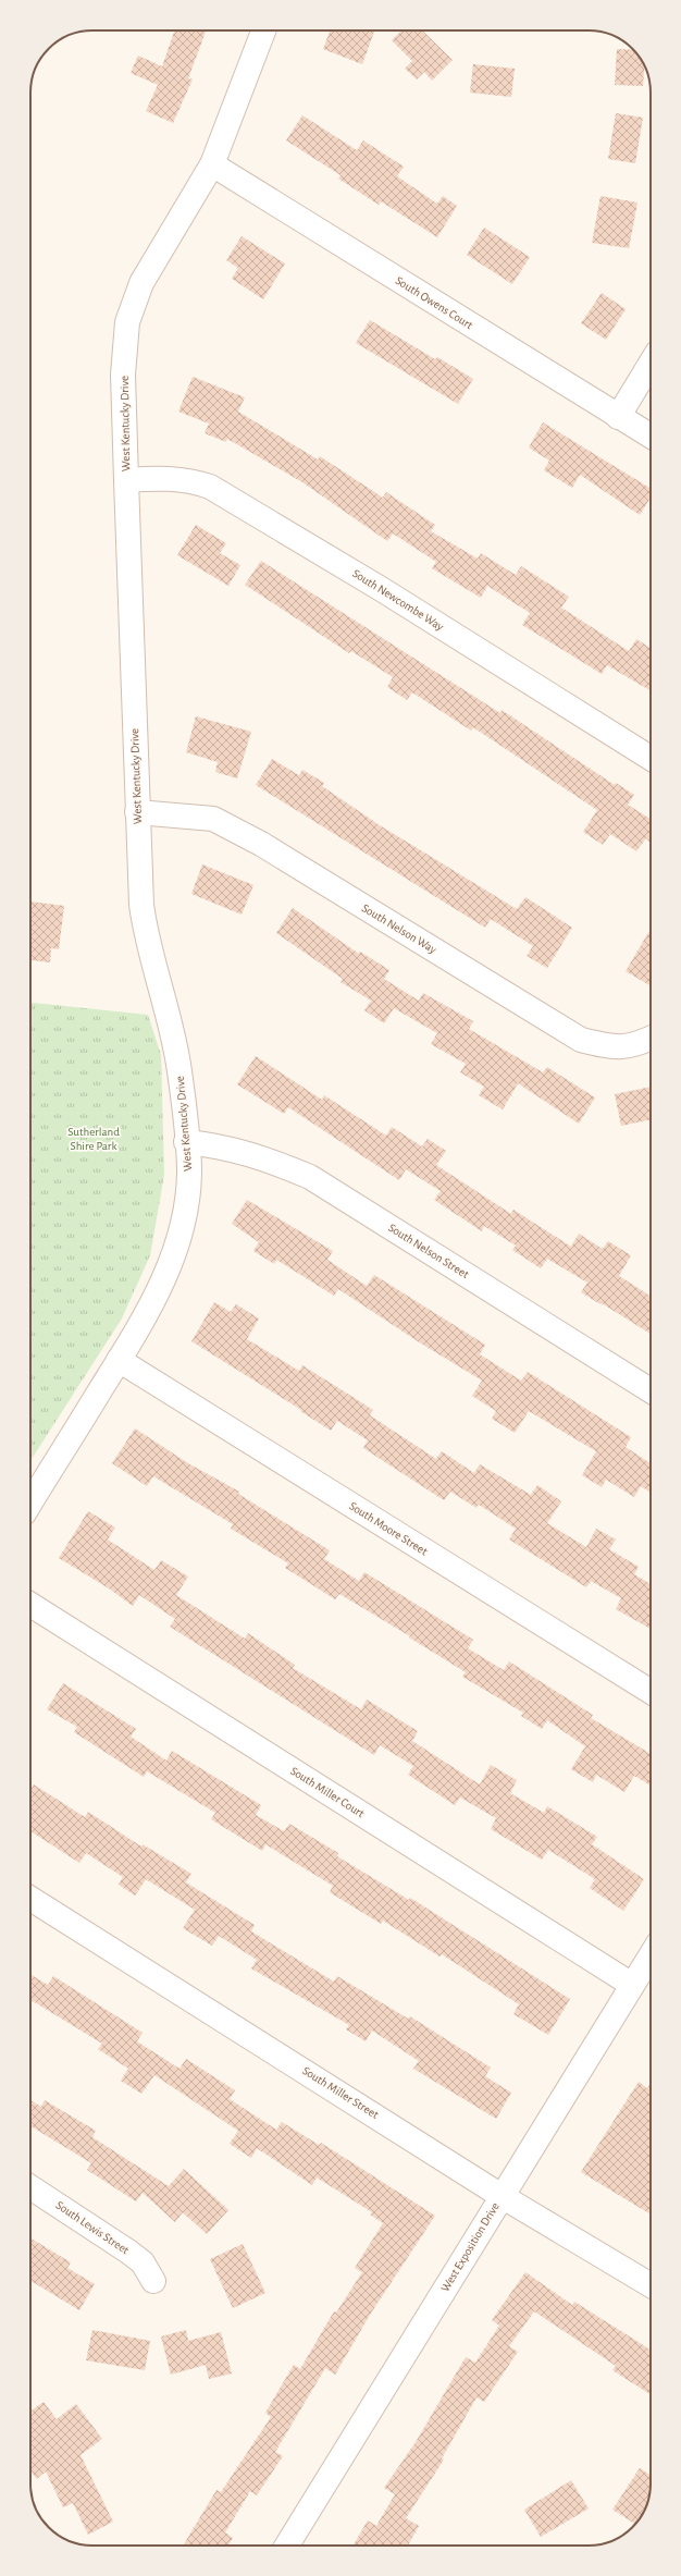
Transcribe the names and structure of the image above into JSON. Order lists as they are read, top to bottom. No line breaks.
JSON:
{"streets":{"street":["South Owens Court","West Kentucky Drive","South Newcombe Way","South Nelson Way","South Nelson Street","South Moore Street","South Miller Court","South Miller Street","South Lewis Street","West Exposition Drive"]},"crossings":[["South Owens Court","West Kentucky Drive"],["West Kentucky Drive","South Newcombe Way"],["West Kentucky Drive","South Nelson Way"],["West Kentucky Drive","South Nelson Street"],["West Kentucky Drive","South Moore Street"],["South Miller Court","West Exposition Drive"],["South Miller Street","West Exposition Drive"]],"parks":["Sutherland Shire Park"]}
